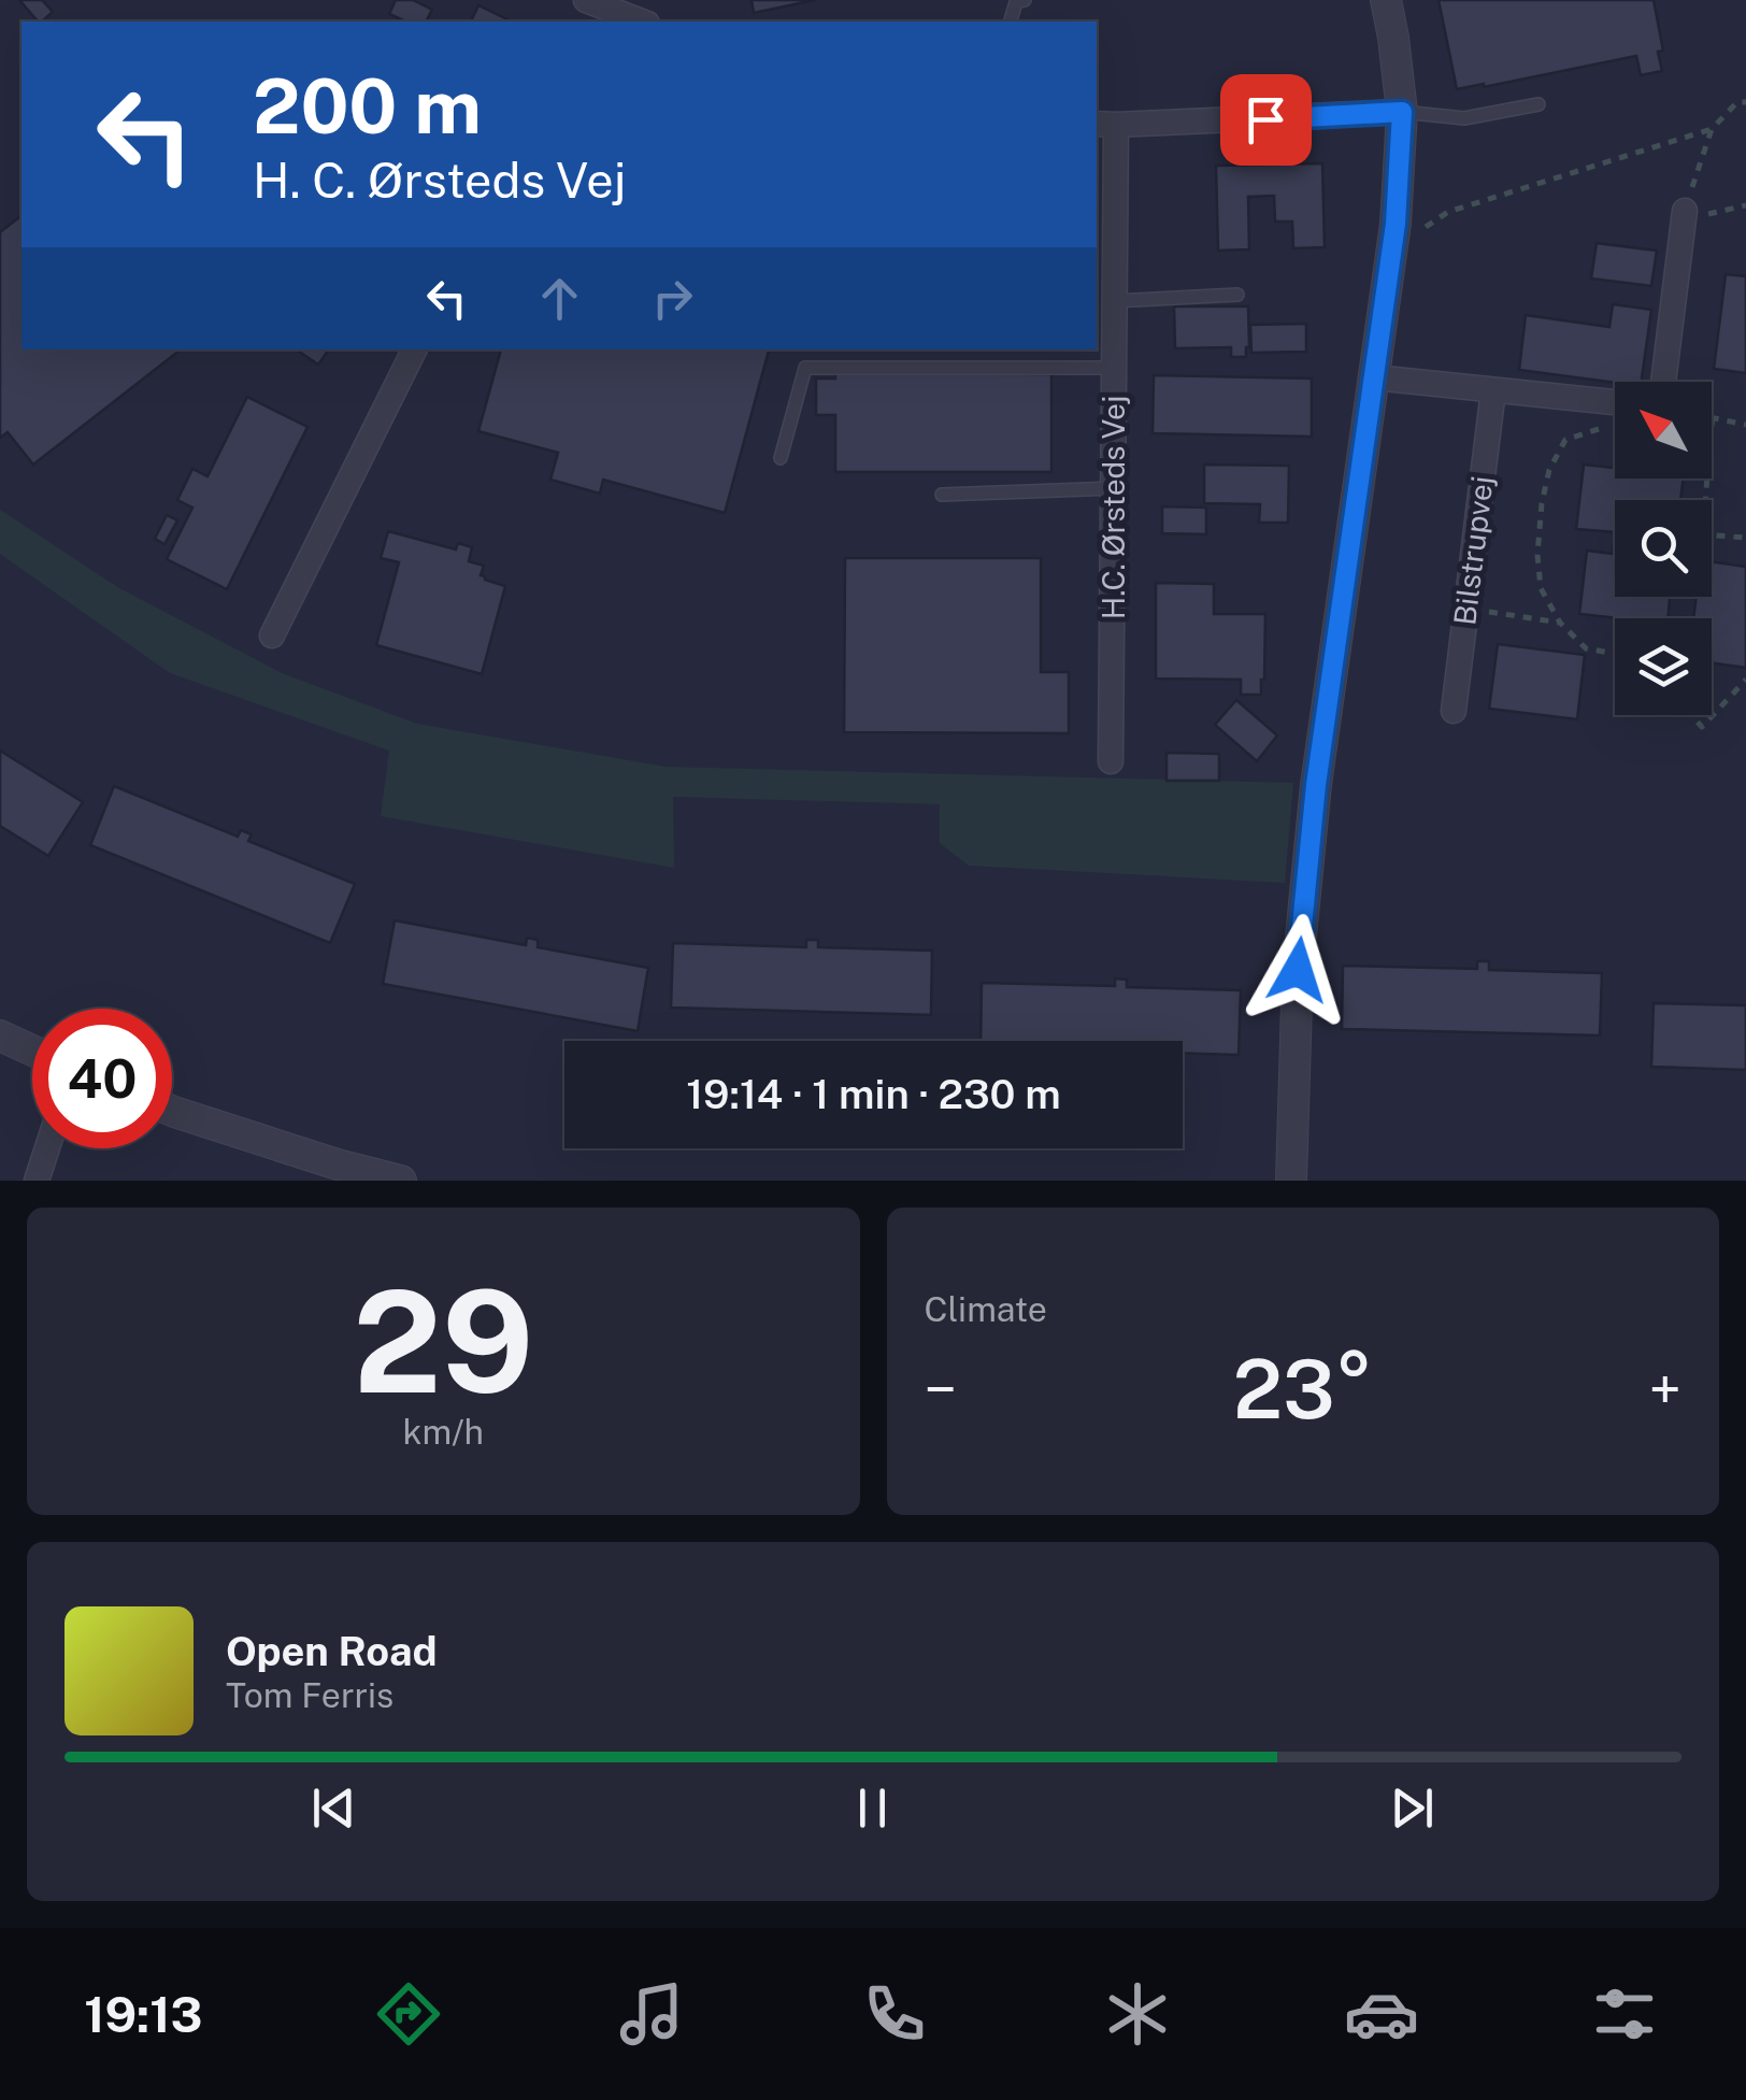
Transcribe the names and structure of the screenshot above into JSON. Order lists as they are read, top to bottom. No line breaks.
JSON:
{"streets":{"street":["H.C. Ørsteds Vej","Bilstrupvej"]},"north":"top left","page":{"turn":["200 m","H. C. Ørsteds Vej"],"limit":"40","trip":"19:14 · 1 min · 230 m","tile":[["29","km/h"],"Climate"],"heat":["−","23°","+"],"song":["Open Road","Tom Ferris"],"tabs":"19:13"}}
